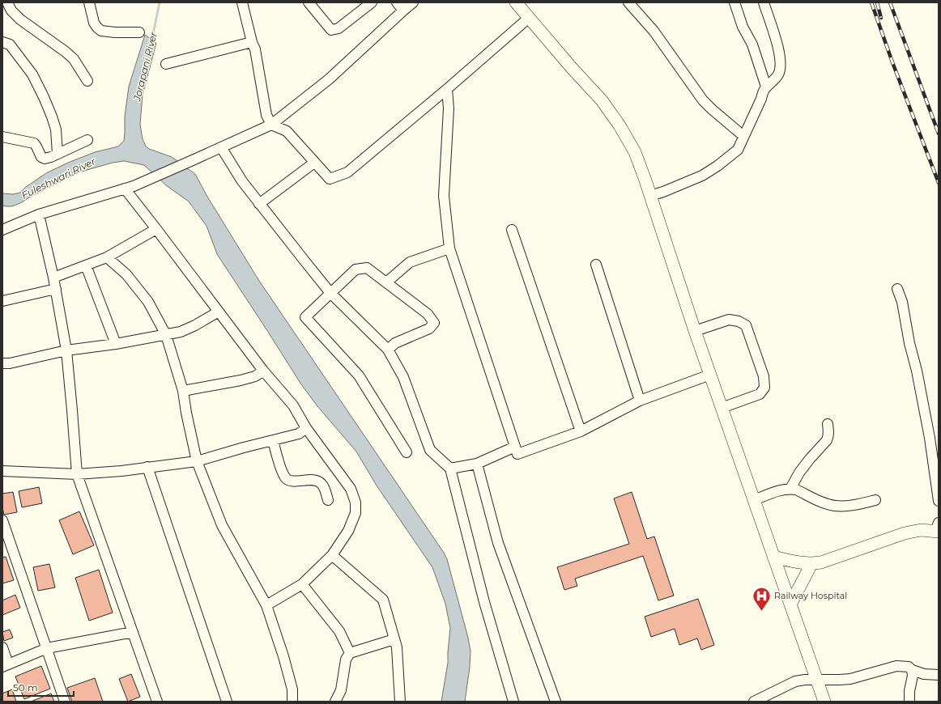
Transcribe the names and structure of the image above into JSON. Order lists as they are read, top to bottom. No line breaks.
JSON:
{"water":["Jorapani River","Fuleshwari River"],"places":{"hospital":["Railway Hospital"]},"scale_bar":"50 m"}
